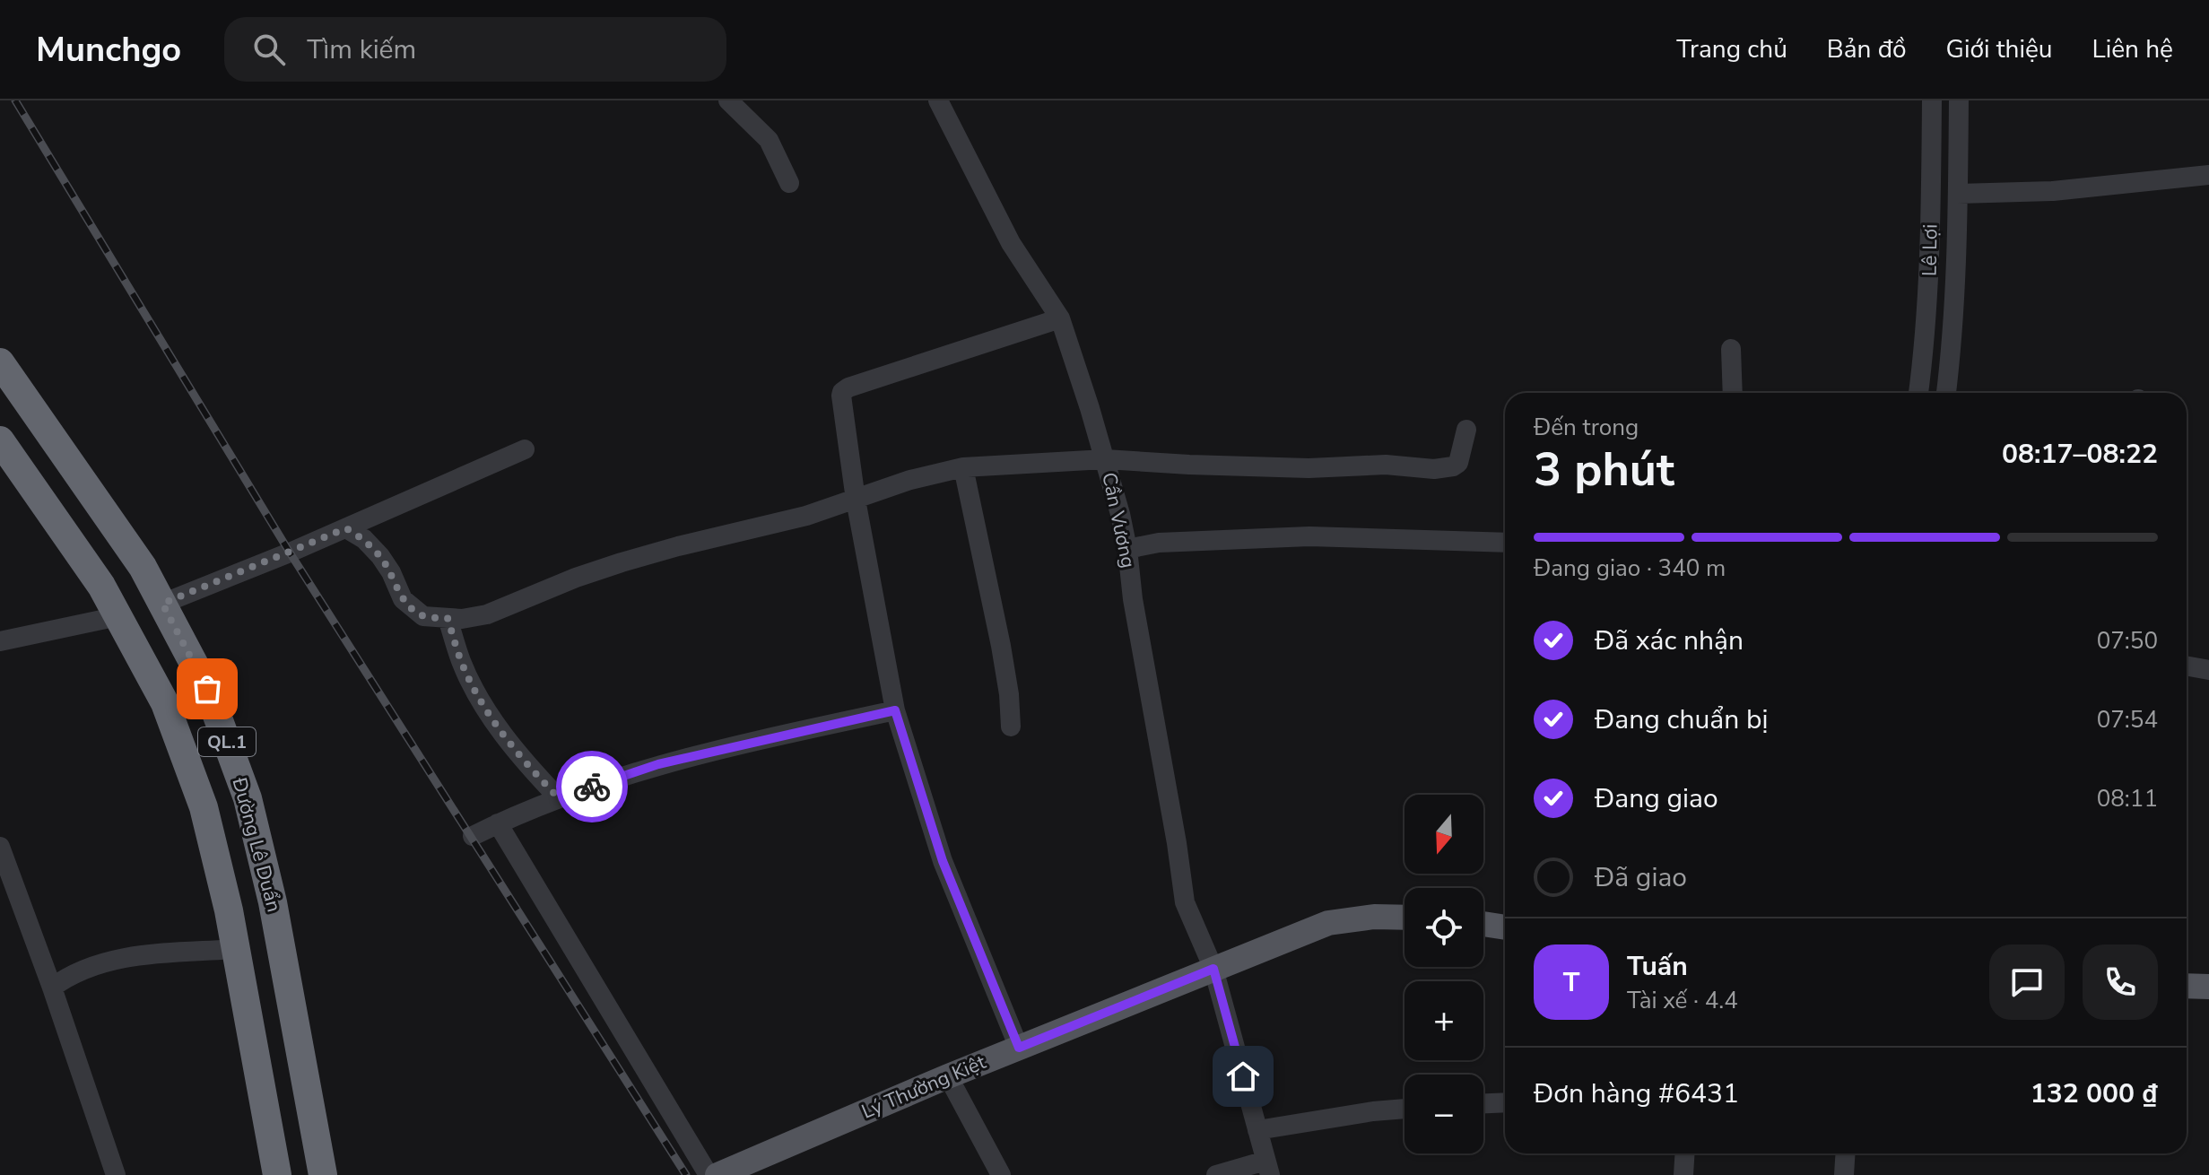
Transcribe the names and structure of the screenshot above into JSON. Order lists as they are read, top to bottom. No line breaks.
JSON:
{"streets":{"highway":["QL.1","Đường Lê Duẩn"],"main road":["Lý Thường Kiệt"],"street":["Lê Lợi","Cần Vương"]},"crossings":[["Cần Vương","Lý Thường Kiệt"]],"north":"bottom","page":{"header":"Munchgo","search":"Tìm kiếm","nav":["Trang chủ","Bản đồ","Giới thiệu","Liên hệ"],"heading":["3 phút","Đến trong","08:17–08:22"],"panel":["Tuấn","Tài xế · 4.4","Đơn hàng #6431","132 000 ₫"],"bar":"Đang giao · 340 m","list":[["Đã xác nhận","07:50"],["Đang chuẩn bị","07:54"],["Đang giao","08:11"],"Đã giao"],"map_buttons":["+","−"],"round":"T"}}
